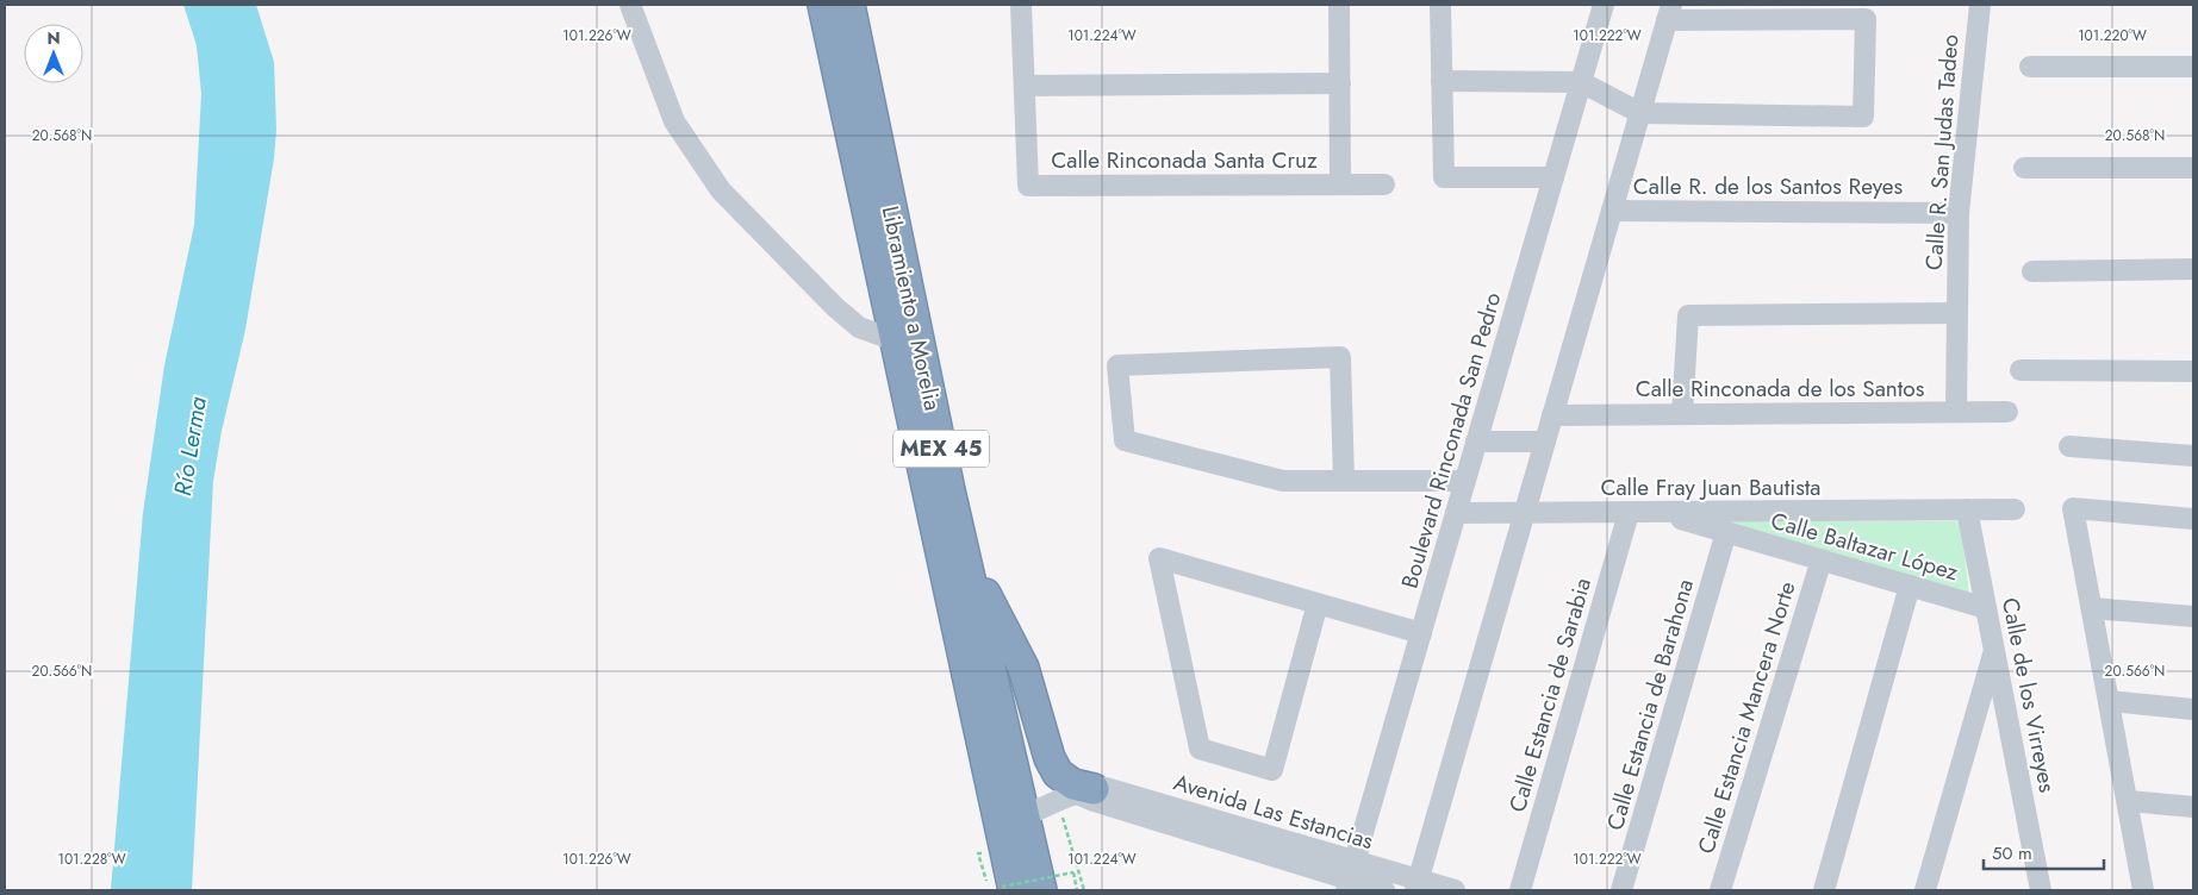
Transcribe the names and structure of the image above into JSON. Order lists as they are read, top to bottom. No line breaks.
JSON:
{"streets":{"highway":["Libramiento a Morelia","MEX 45"],"street":["Calle R. San Judas Tadeo","Calle Rinconada Santa Cruz","Calle R. de los Santos Reyes","Calle Rinconada de los Santos","Boulevard Rinconada San Pedro","Calle Fray Juan Bautista","Calle Baltazar López","Calle Estancia de Sarabia","Calle de los Virreyes","Calle Estancia de Barahona","Calle Estancia Mancera Norte","Avenida Las Estancias"]},"crossings":[["Calle R. San Judas Tadeo","Calle R. de los Santos Reyes"],["Calle R. San Judas Tadeo","Calle Rinconada de los Santos"],["Boulevard Rinconada San Pedro","Calle Fray Juan Bautista"],["Boulevard Rinconada San Pedro","Avenida Las Estancias"],["Calle Fray Juan Bautista","Calle Baltazar López"],["Calle Fray Juan Bautista","Calle Estancia de Sarabia"],["Calle Fray Juan Bautista","Calle de los Virreyes"],["Calle Baltazar López","Calle de los Virreyes"],["Calle Baltazar López","Calle Estancia de Barahona"],["Calle Baltazar López","Calle Estancia Mancera Norte"]],"water":["Río Lerma"],"scale_bar":"50 m","north":"top","coordinates":["101.226°W","101.224°W","101.222°W","101.220°W","20.568°N","20.566°N","101.228°W"]}
